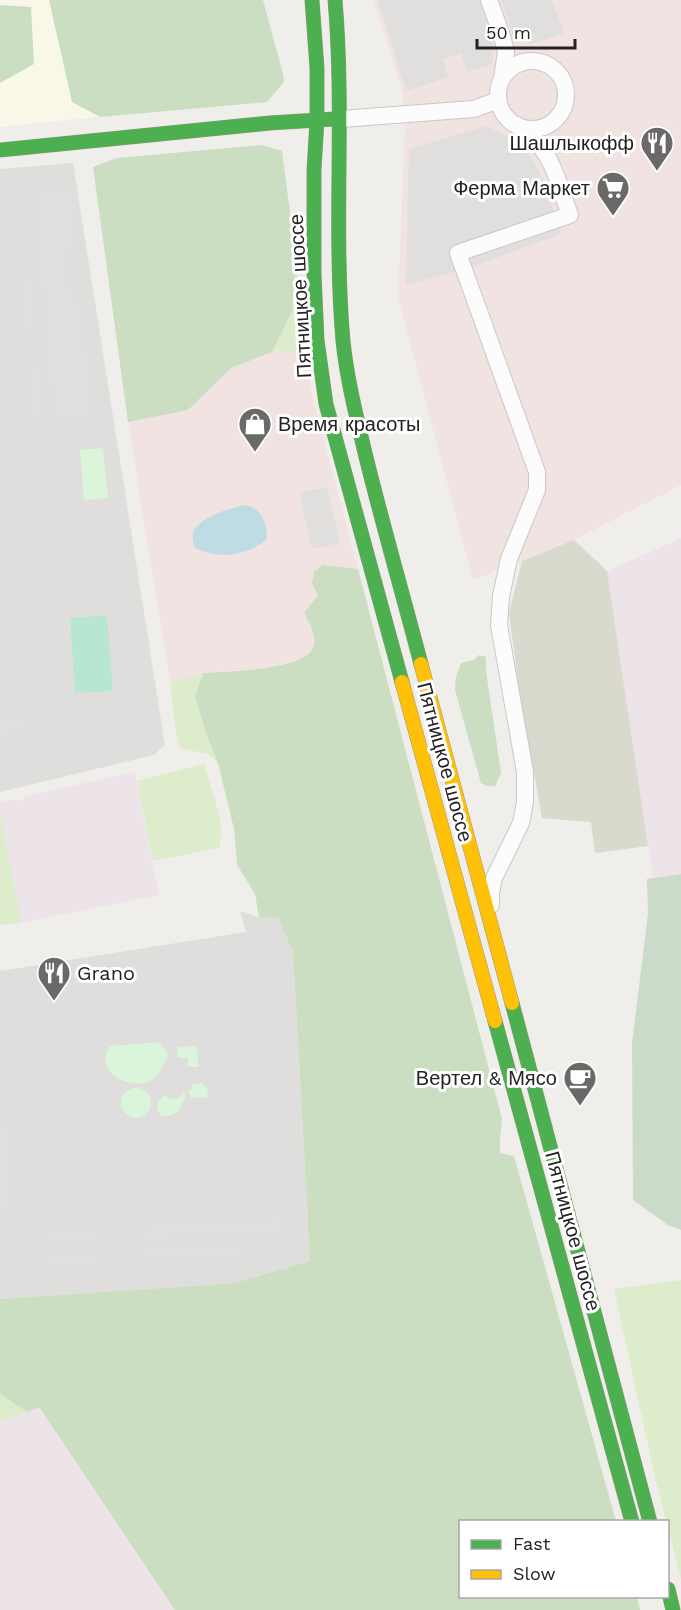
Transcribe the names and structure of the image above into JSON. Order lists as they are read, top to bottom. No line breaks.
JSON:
{"streets":{"main road":["Пятницкое шоссе"]},"places":{"restaurant":["Шашлыкофф","Grano"],"supermarket":["Ферма Маркет"],"shop":["Время красоты"],"cafe":["Вертел & Мясо"]},"legend":["Fast","Slow"],"scale_bar":"50 m"}
